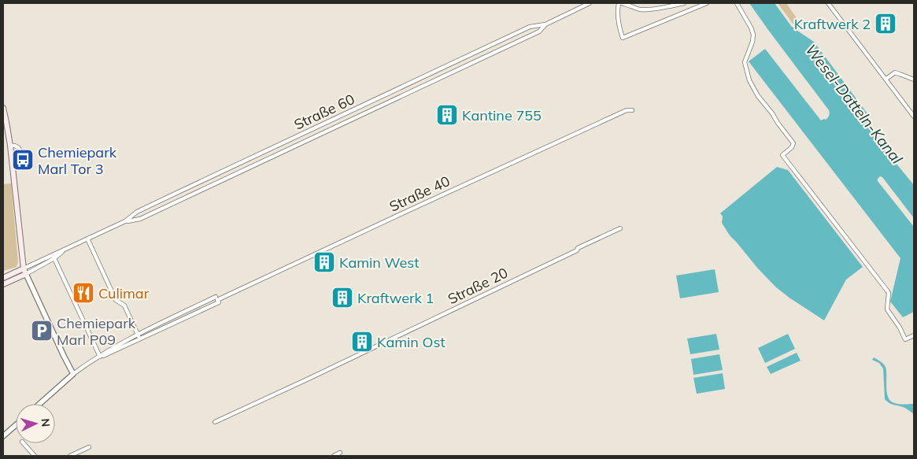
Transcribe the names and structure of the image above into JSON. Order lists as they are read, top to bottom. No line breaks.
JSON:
{"streets":{"street":["Straße 60","Straße 40","Straße 20"]},"water":["Wesel-Datteln-Kanal"],"places":{"building":["Kraftwerk 2","Kantine 755","Kamin West","Kraftwerk 1","Kamin Ost"],"bus stop":["Chemiepark Marl Tor 3"],"restaurant":["Culimar"],"parking":["Chemiepark Marl P09"]},"north":"right"}
